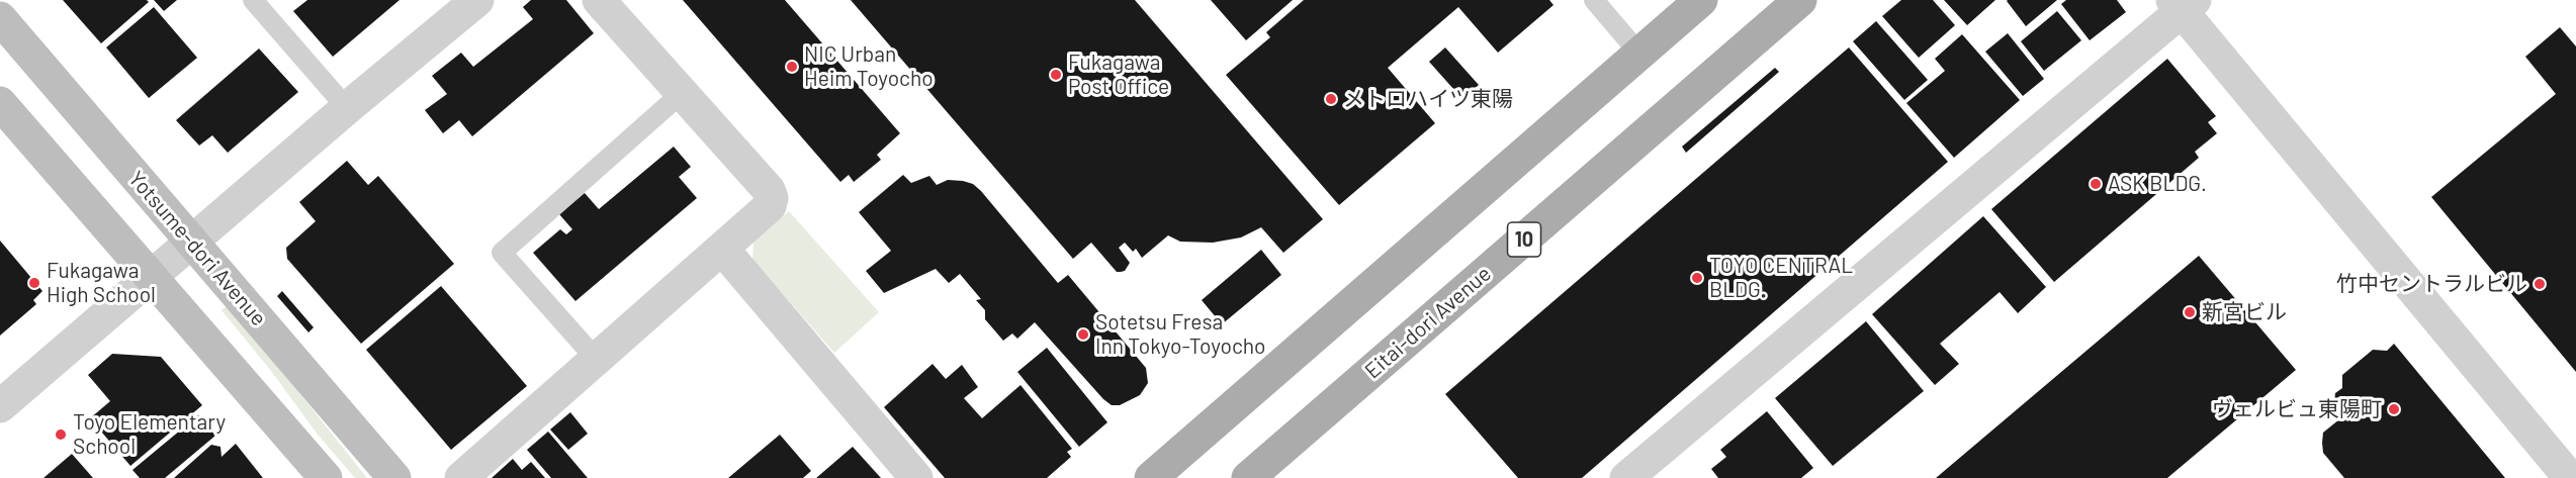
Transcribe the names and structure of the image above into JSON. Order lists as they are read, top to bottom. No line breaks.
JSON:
{"streets":{"main road":["10","Yotsume-dori Avenue","Eitai-dori Avenue"]},"places":["NIC Urban Heim Toyocho","Fukagawa Post Office","メトロハイツ東陽","ASK BLDG.","TOYO CENTRAL BLDG.","Fukagawa High School","竹中セントラルビル","新宮ビル","Sotetsu Fresa Inn Tokyo-Toyocho","ヴェルビュ東陽町","Toyo Elementary School"]}
